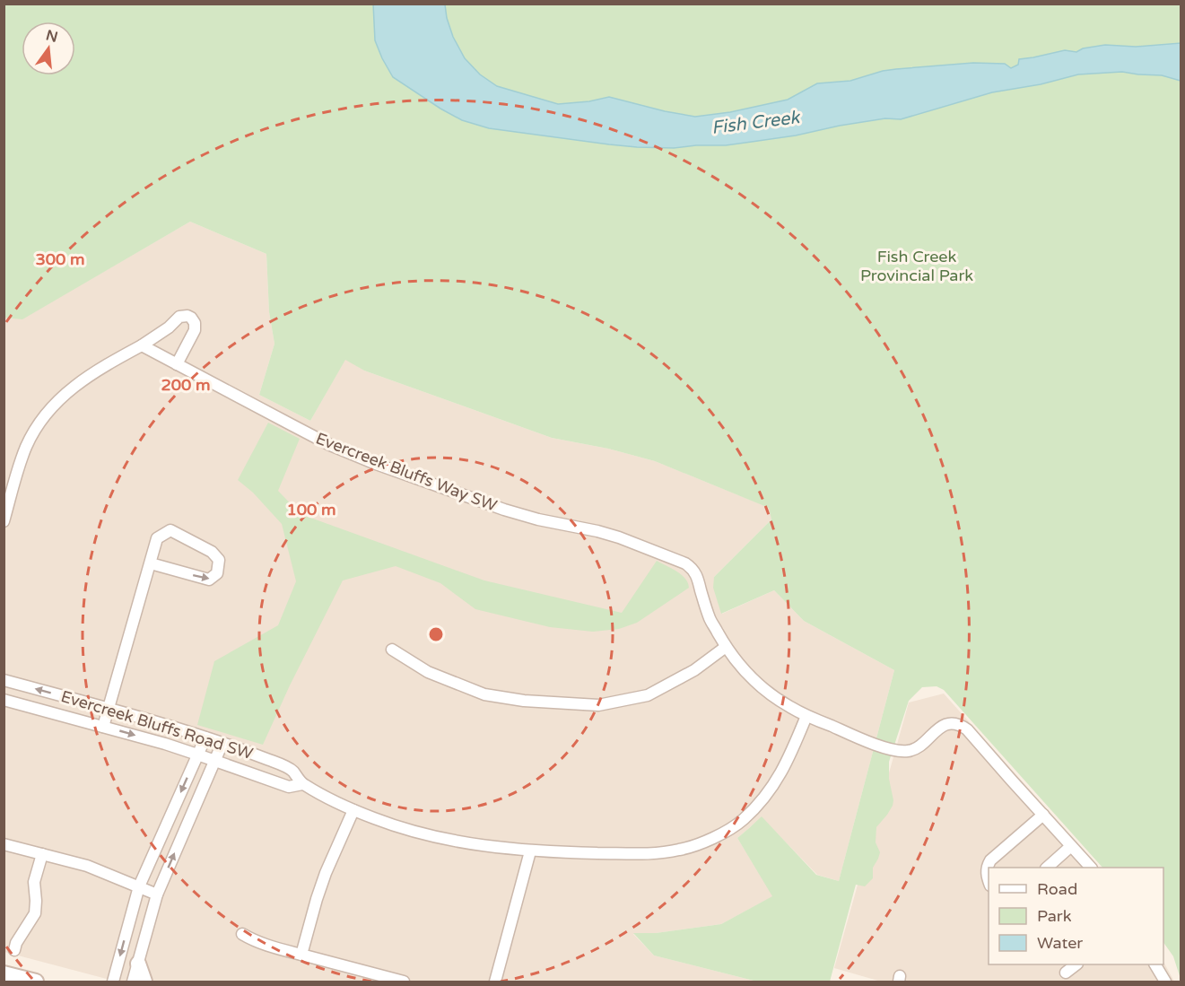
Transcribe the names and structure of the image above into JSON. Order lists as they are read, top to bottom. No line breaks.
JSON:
{"streets":{"street":["Evercreek Bluffs Way SW","Evercreek Bluffs Road SW"]},"crossings":[["Evercreek Bluffs Way SW","Evercreek Bluffs Road SW"]],"water":["Fish Creek"],"parks":["Fish Creek Provincial Park"],"legend":["Road","Park","Water"],"north":"top","rings":["300 m","200 m","100 m"]}
